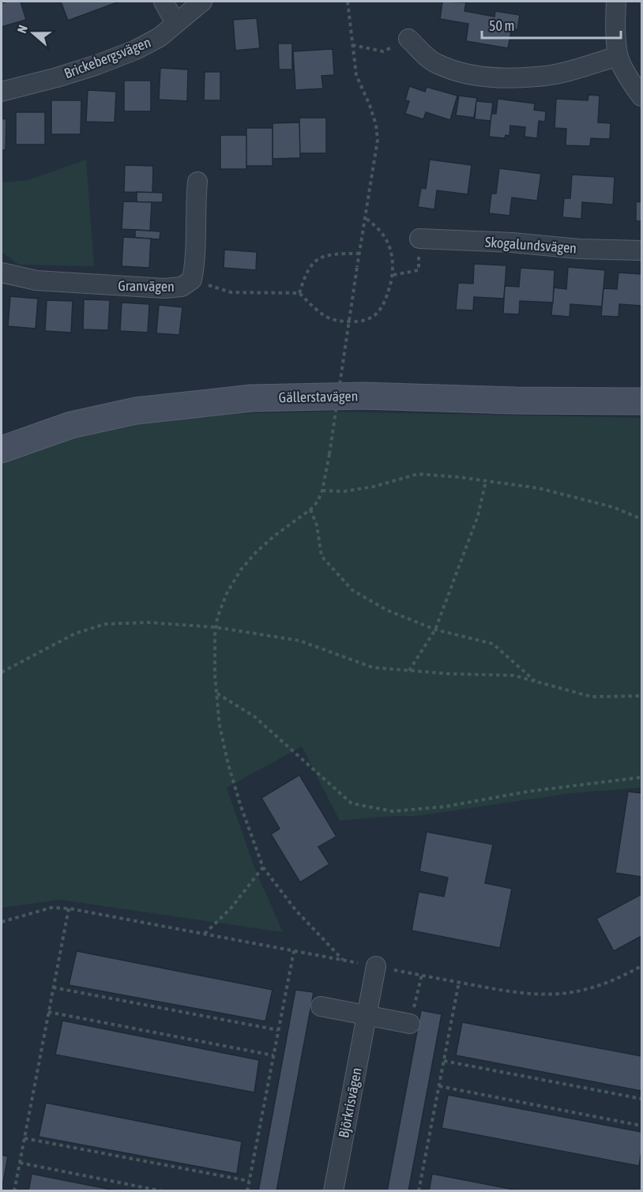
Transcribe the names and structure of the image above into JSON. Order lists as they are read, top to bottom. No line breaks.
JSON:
{"streets":{"street":["Brickebergsvägen","Skogalundsvägen","Granvägen","Gällerstavägen","Björkrisvägen"]},"scale_bar":"50 m","north":"left"}
